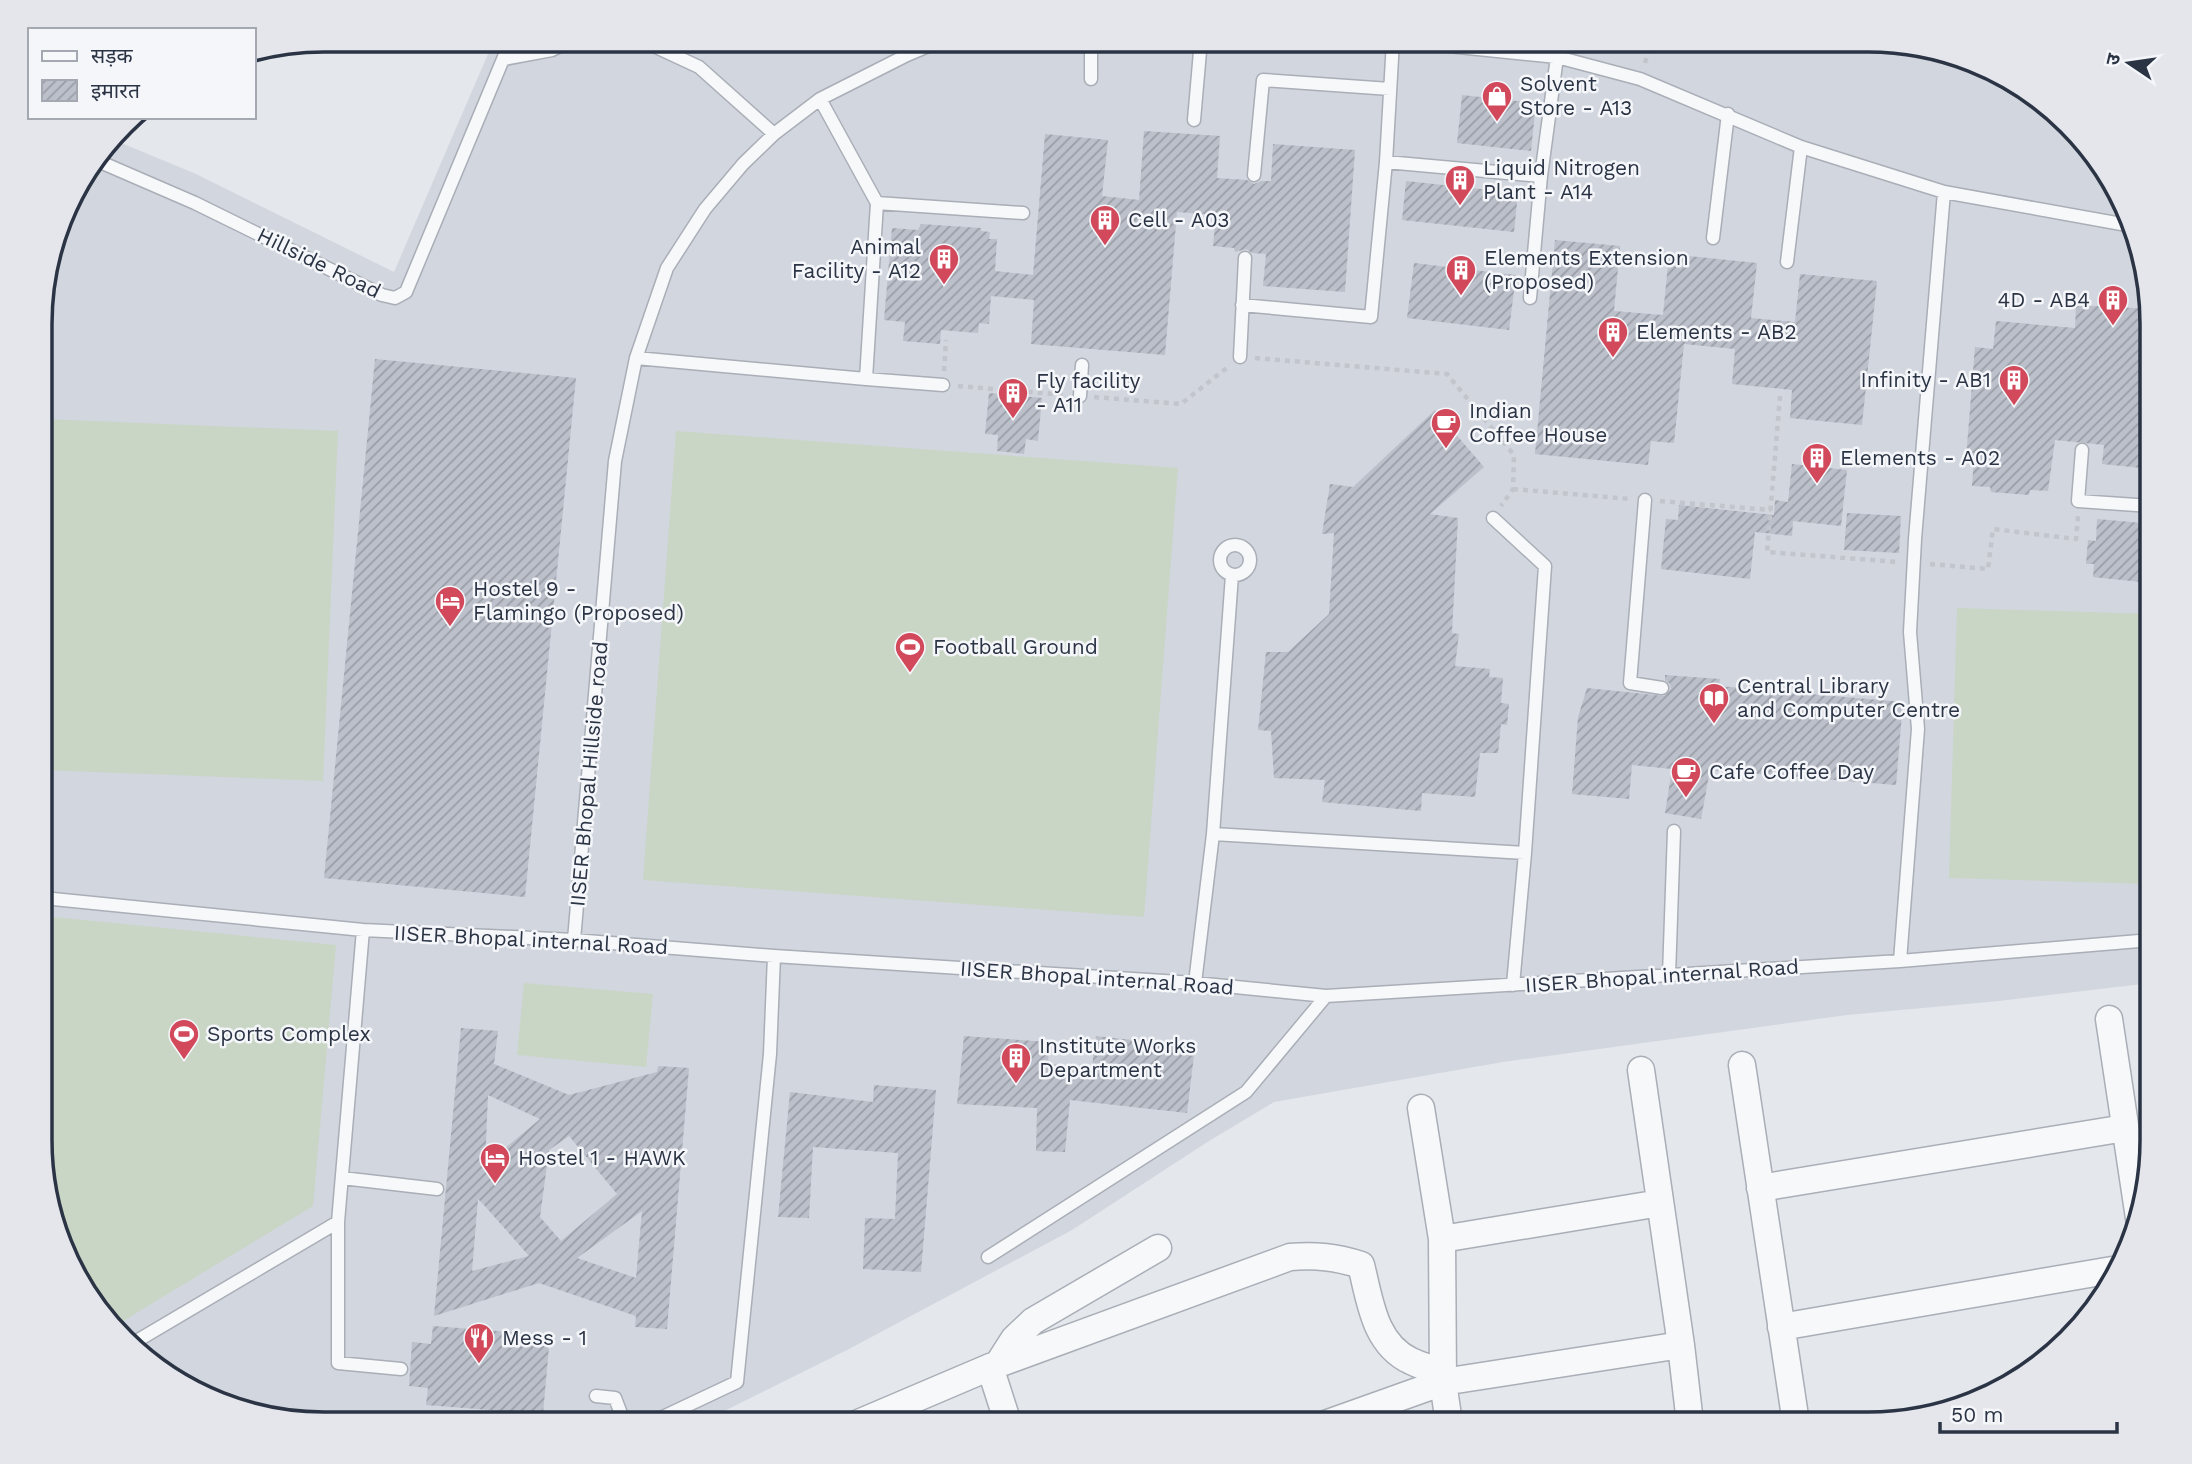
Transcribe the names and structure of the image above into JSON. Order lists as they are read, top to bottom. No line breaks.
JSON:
{"streets":{"lane":["Hillside Road","IISER Bhopal Hillside road","IISER Bhopal internal Road"]},"crossings":[["IISER Bhopal Hillside road","IISER Bhopal internal Road"]],"places":{"shop":["Solvent Store - A13"],"building":["Liquid Nitrogen Plant - A14","Cell - A03","Animal Facility - A12","Elements Extension (Proposed)","4D - AB4","Elements - AB2","Infinity - AB1","Fly facility - A11","Elements - A02","Institute Works Department"],"cafe":["Indian Coffee House","Cafe Coffee Day"],"hotel":["Hostel 9 - Flamingo (Proposed)","Hostel 1 - HAWK"],"sports":["Football Ground","Sports Complex"],"library":["Central Library and Computer Centre"],"restaurant":["Mess - 1"]},"legend":["सड़क","इमारत"],"scale_bar":"50 m","north":"left"}
